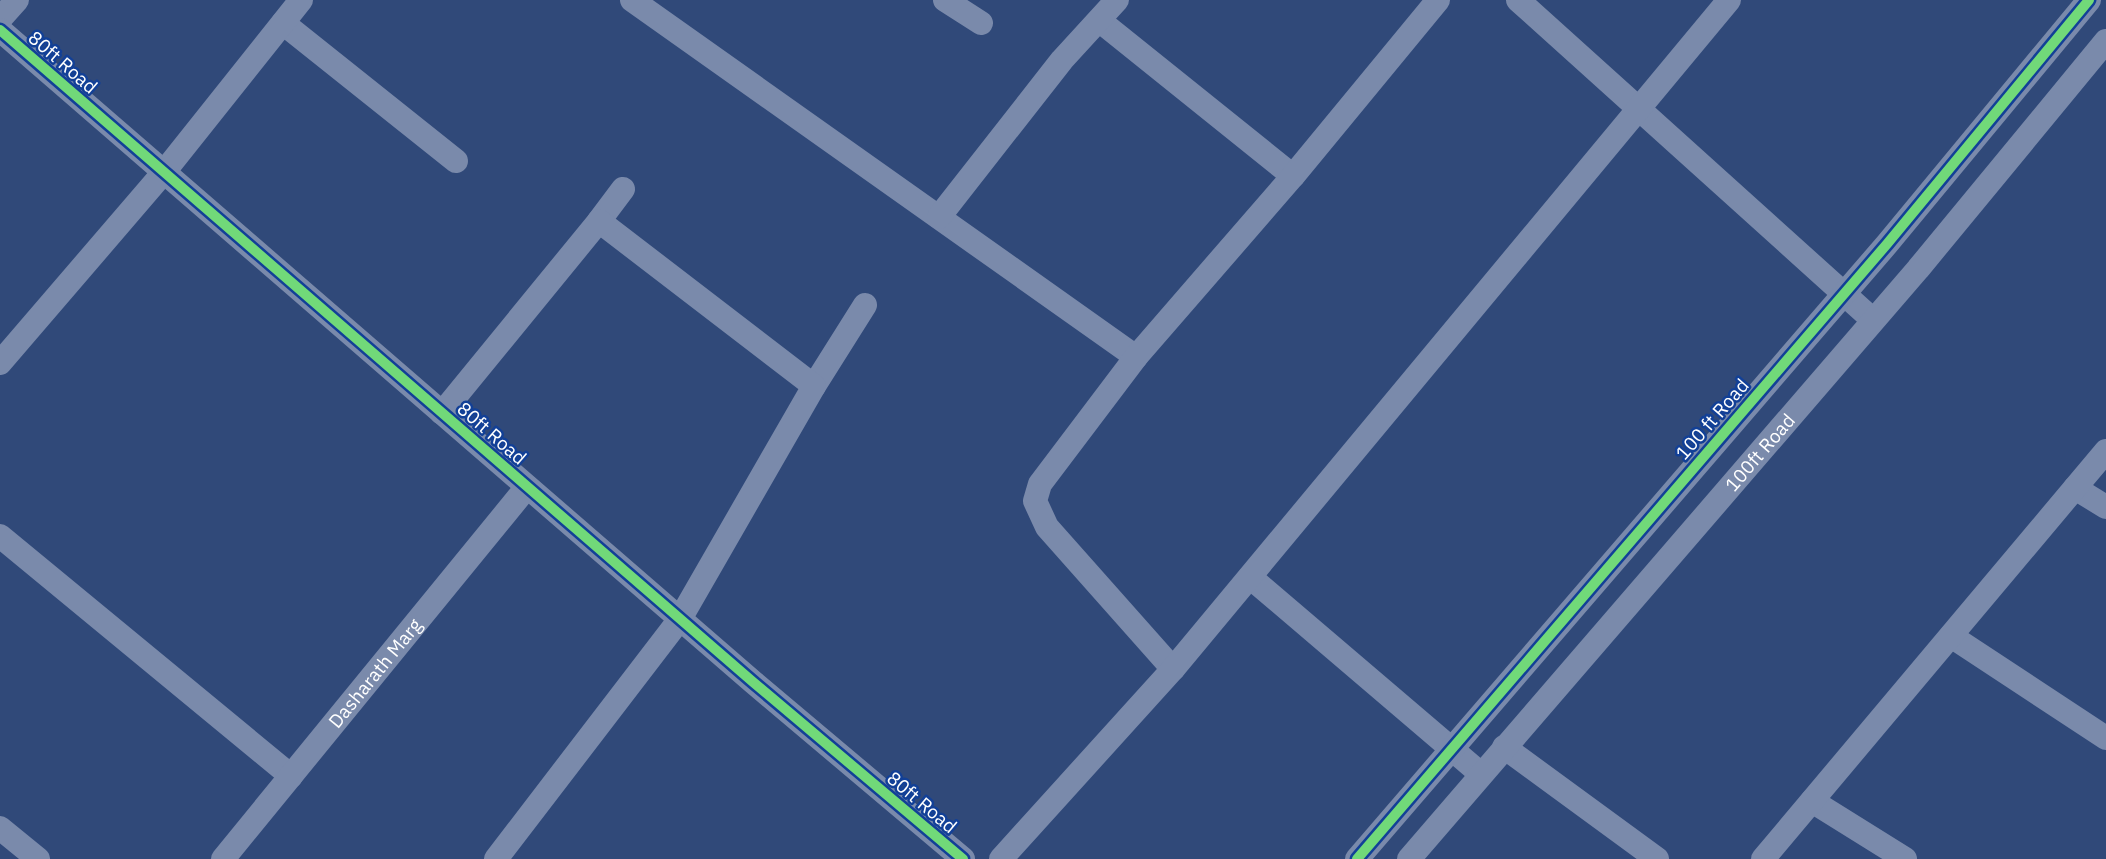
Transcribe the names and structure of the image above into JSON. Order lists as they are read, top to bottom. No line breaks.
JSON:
{"streets":{"street":["80ft Road","100 ft Road","100ft Road","Dasharath Marg"]},"crossings":[["80ft Road","Dasharath Marg"]]}
